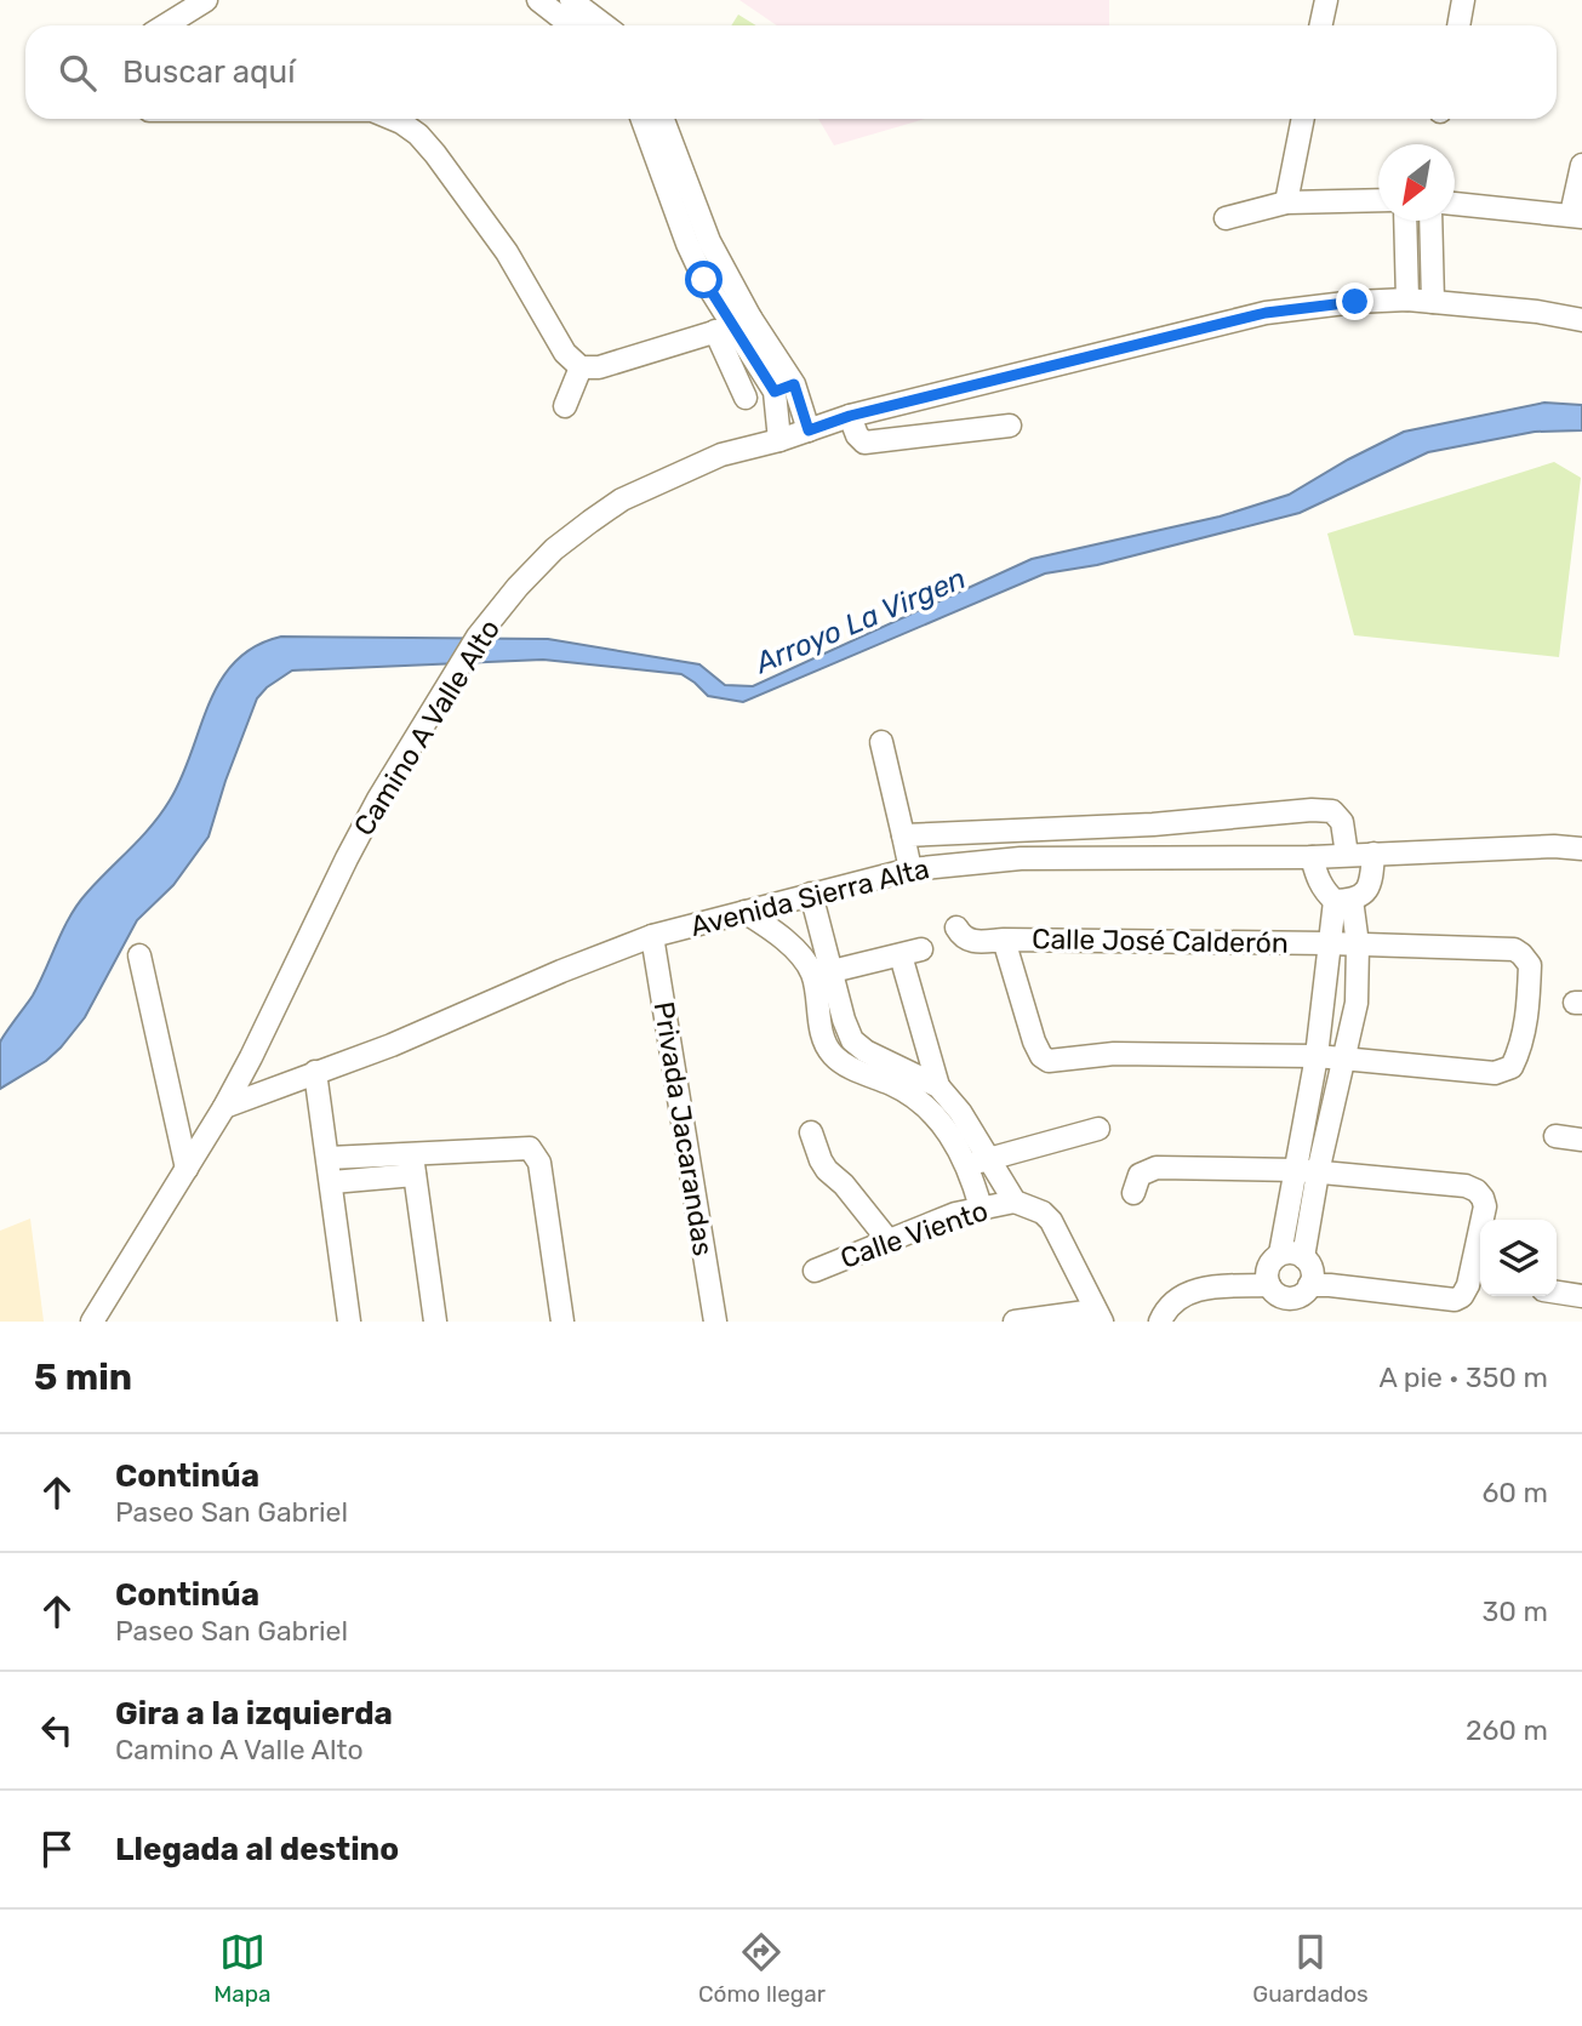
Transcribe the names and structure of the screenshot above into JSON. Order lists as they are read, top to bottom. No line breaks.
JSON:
{"streets":{"street":["Camino A Valle Alto","Avenida Sierra Alta","Calle José Calderón","Privada Jacarandas","Calle Viento"]},"crossings":[["Camino A Valle Alto","Avenida Sierra Alta"],["Avenida Sierra Alta","Privada Jacarandas"]],"water":["Arroyo La Virgen"],"north":"bottom left","page":{"search":"Buscar aquí","heading":["5 min","A pie · 350 m"],"list":[["Continúa","Paseo San Gabriel","60 m"],["Continúa","Paseo San Gabriel","30 m"],["Gira a la izquierda","Camino A Valle Alto","260 m"],"Llegada al destino"],"nav":["Mapa","Cómo llegar","Guardados"]}}
